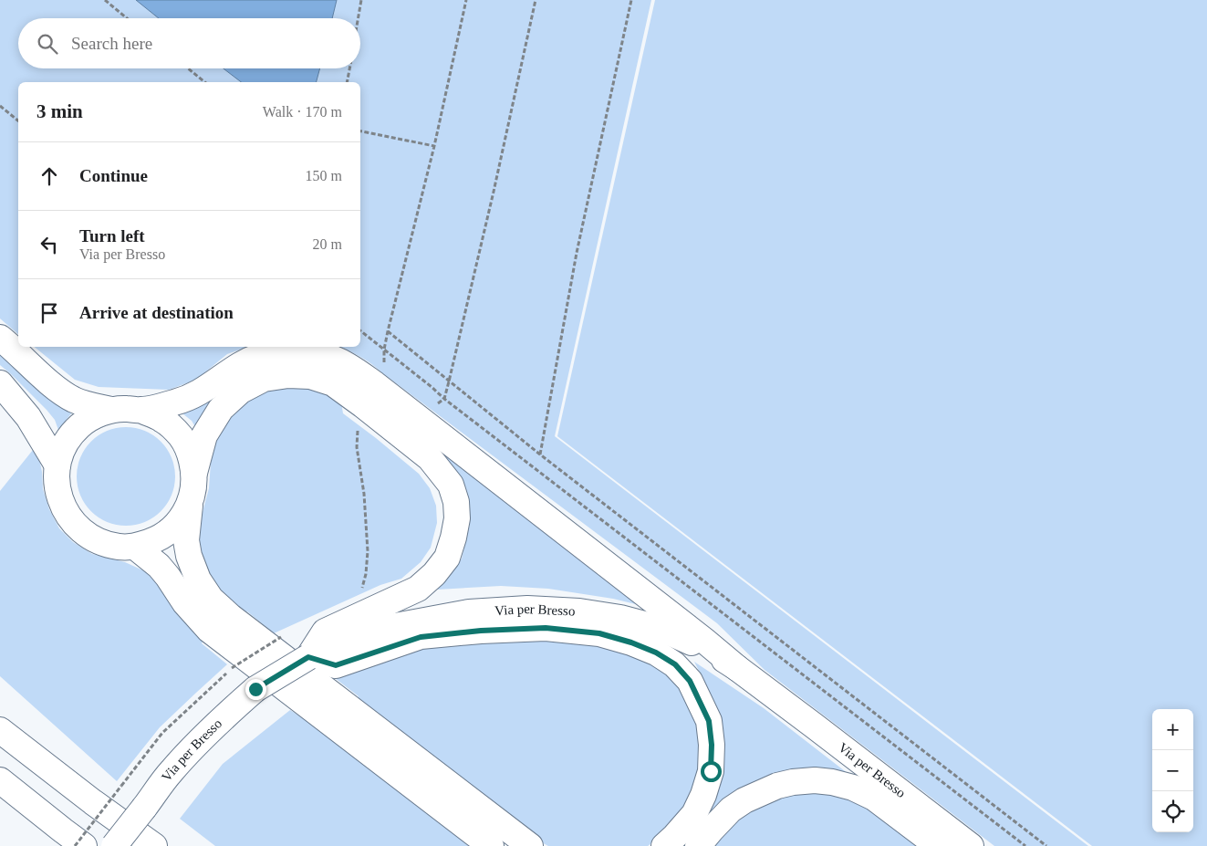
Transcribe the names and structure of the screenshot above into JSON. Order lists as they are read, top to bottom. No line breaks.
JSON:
{"streets":{"main road":["Via per Bresso"]},"page":{"search":"Search here","heading":["3 min","Walk · 170 m"],"list":[["Continue","150 m"],["Turn left","Via per Bresso","20 m"],"Arrive at destination"],"map_buttons":["+","−"]}}
